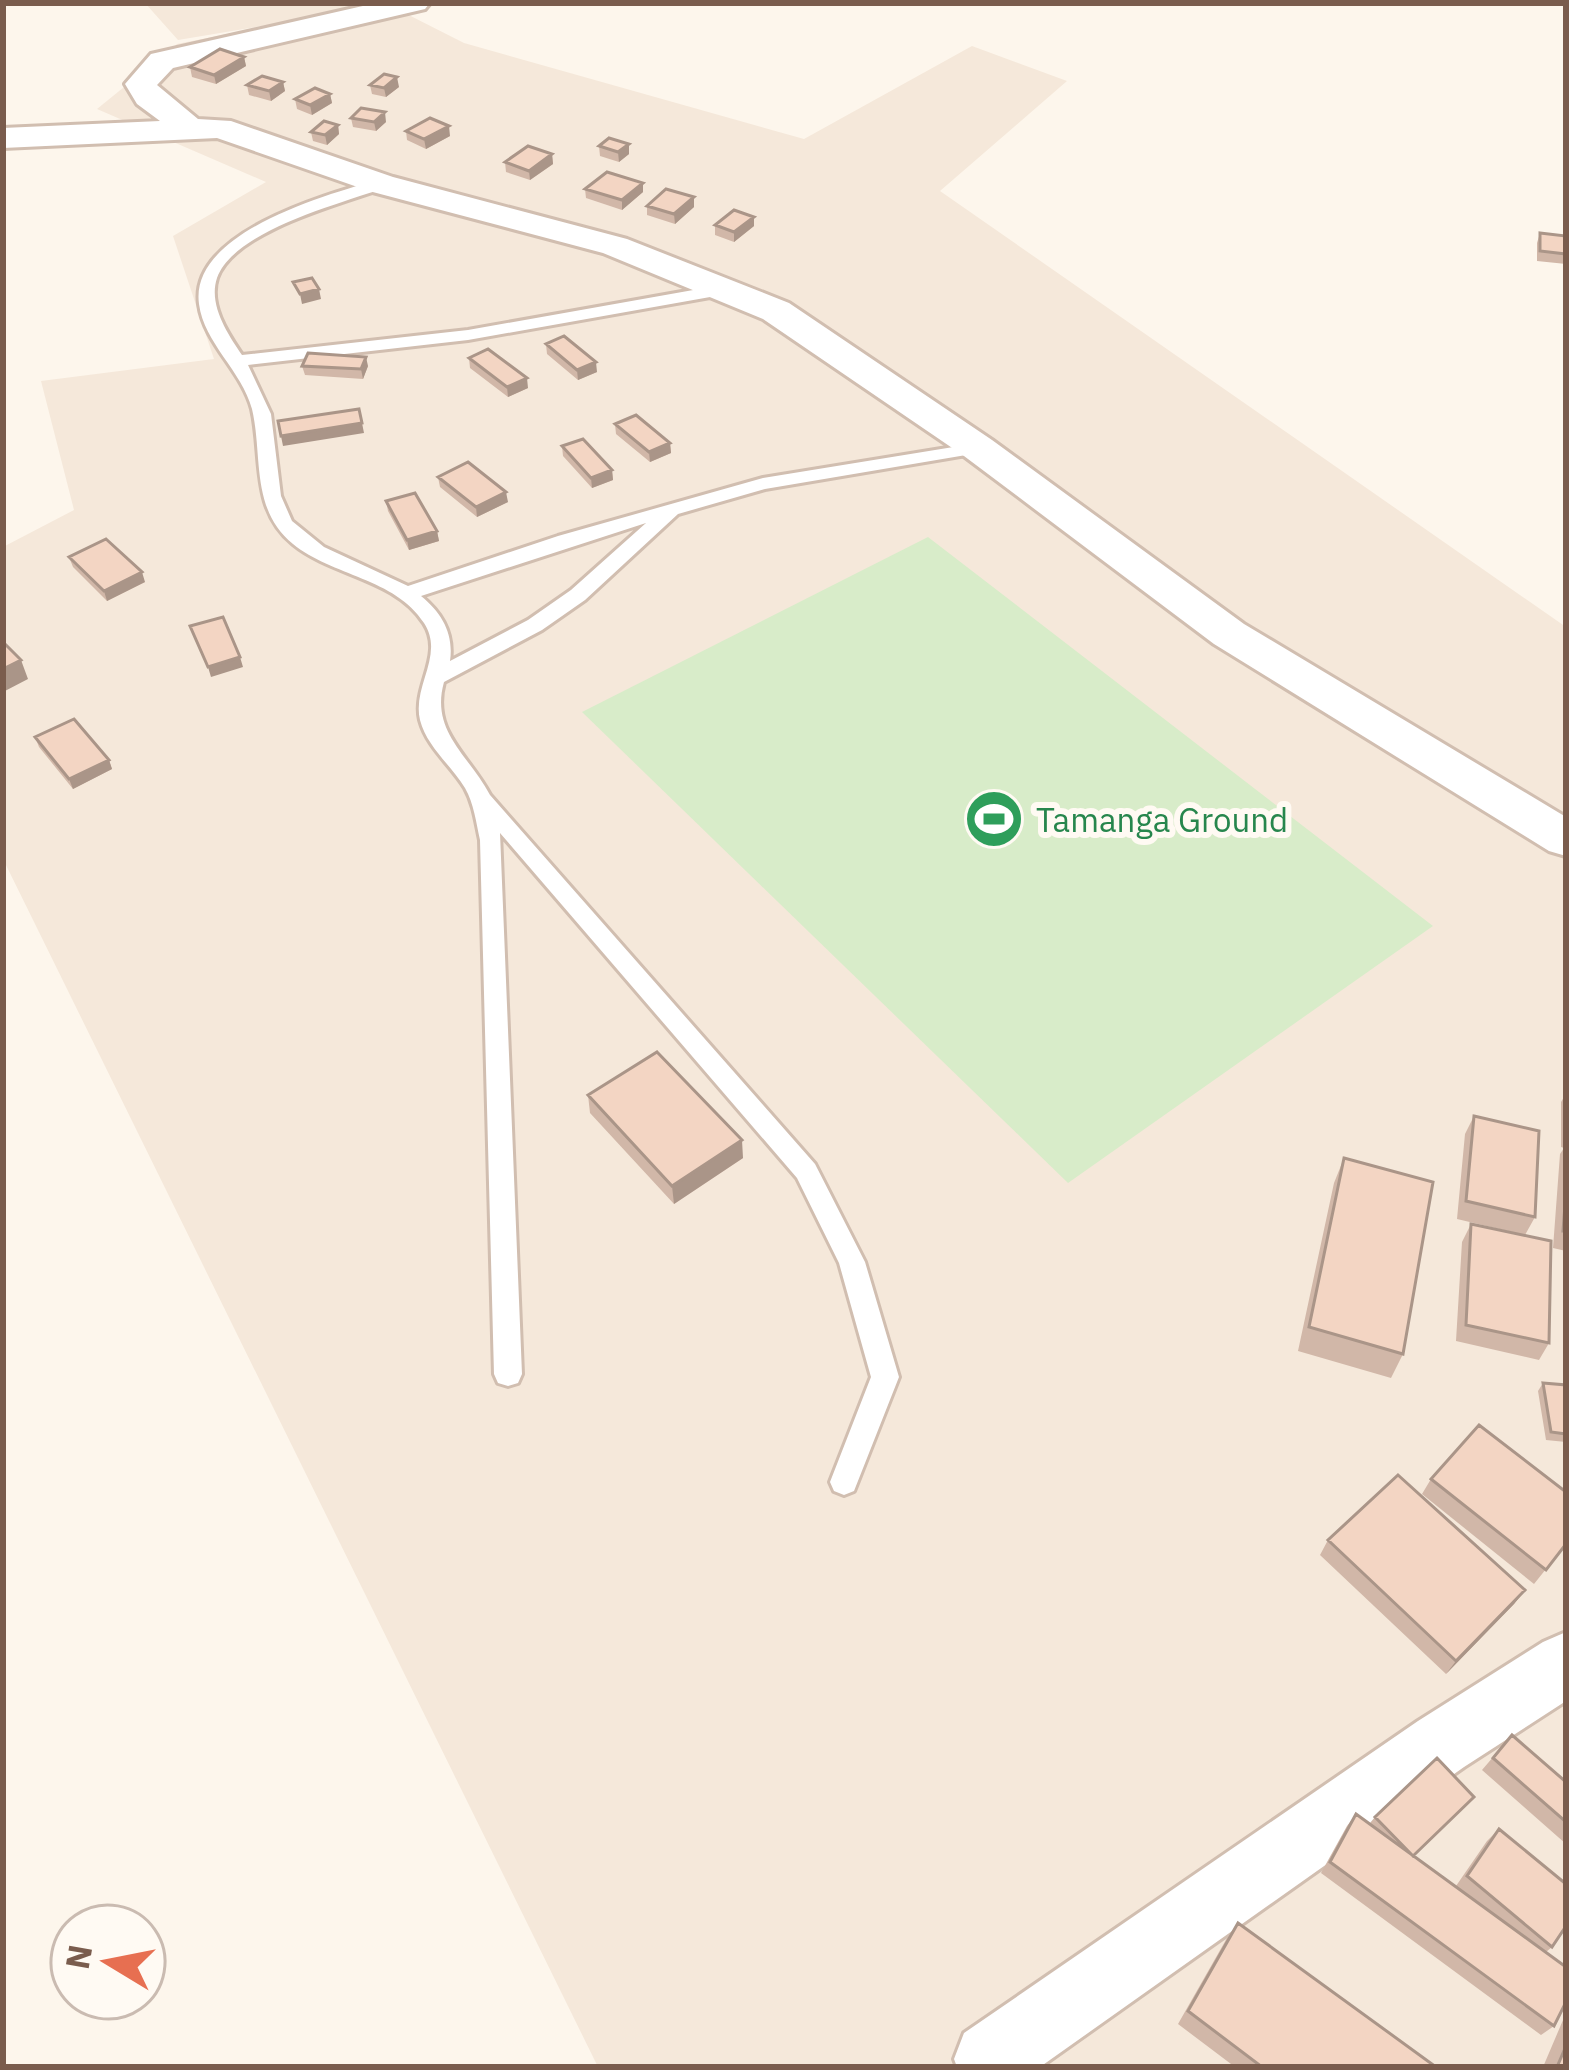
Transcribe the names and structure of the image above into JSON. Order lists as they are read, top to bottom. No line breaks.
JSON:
{"places":{"sports":["Tamanga Ground"]},"north":"left"}
